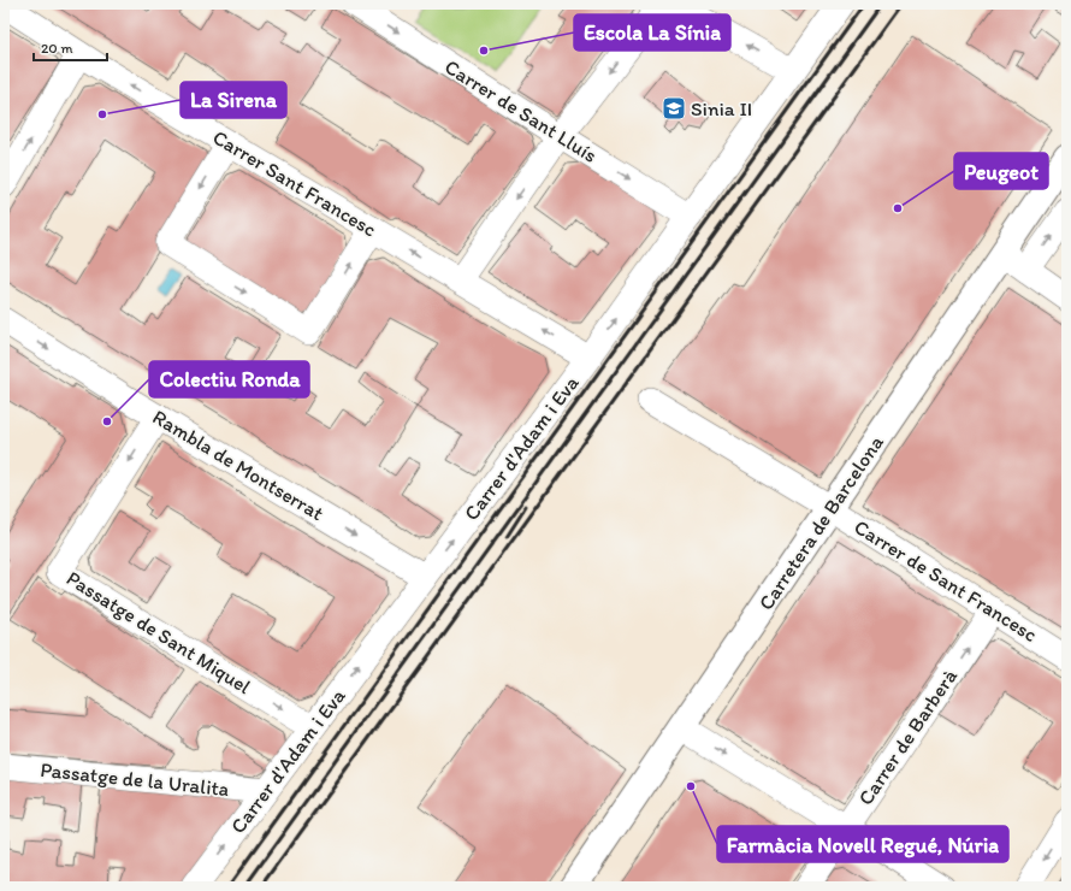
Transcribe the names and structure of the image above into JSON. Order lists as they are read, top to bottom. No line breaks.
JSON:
{"streets":{"main road":["Carretera de Barcelona"],"street":["Carrer de Sant Lluís","Carrer Sant Francesc","Carrer d'Adam i Eva","Rambla de Montserrat","Carrer de Sant Francesc","Passatge de Sant Miquel","Carrer de Barberà","Passatge de la Uralita"]},"crossings":[["Carrer de Sant Lluís","Carrer d'Adam i Eva"],["Carrer Sant Francesc","Carrer d'Adam i Eva"],["Carrer d'Adam i Eva","Rambla de Montserrat"],["Carrer d'Adam i Eva","Passatge de Sant Miquel"],["Carrer d'Adam i Eva","Passatge de la Uralita"],["Rambla de Montserrat","Passatge de Sant Miquel"],["Carretera de Barcelona","Carrer de Sant Francesc"],["Carrer de Sant Francesc","Carrer de Barberà"]],"one_way":["Carrer Sant Francesc","Carrer d'Adam i Eva","Rambla de Montserrat","Carrer de Barberà"],"places":{"other":["Escola La Sínia","La Sirena","Peugeot","Colectiu Ronda","Farmàcia Novell Regué, Núria"],"school or university":["Sinia II"]},"scale_bar":"20 m"}
